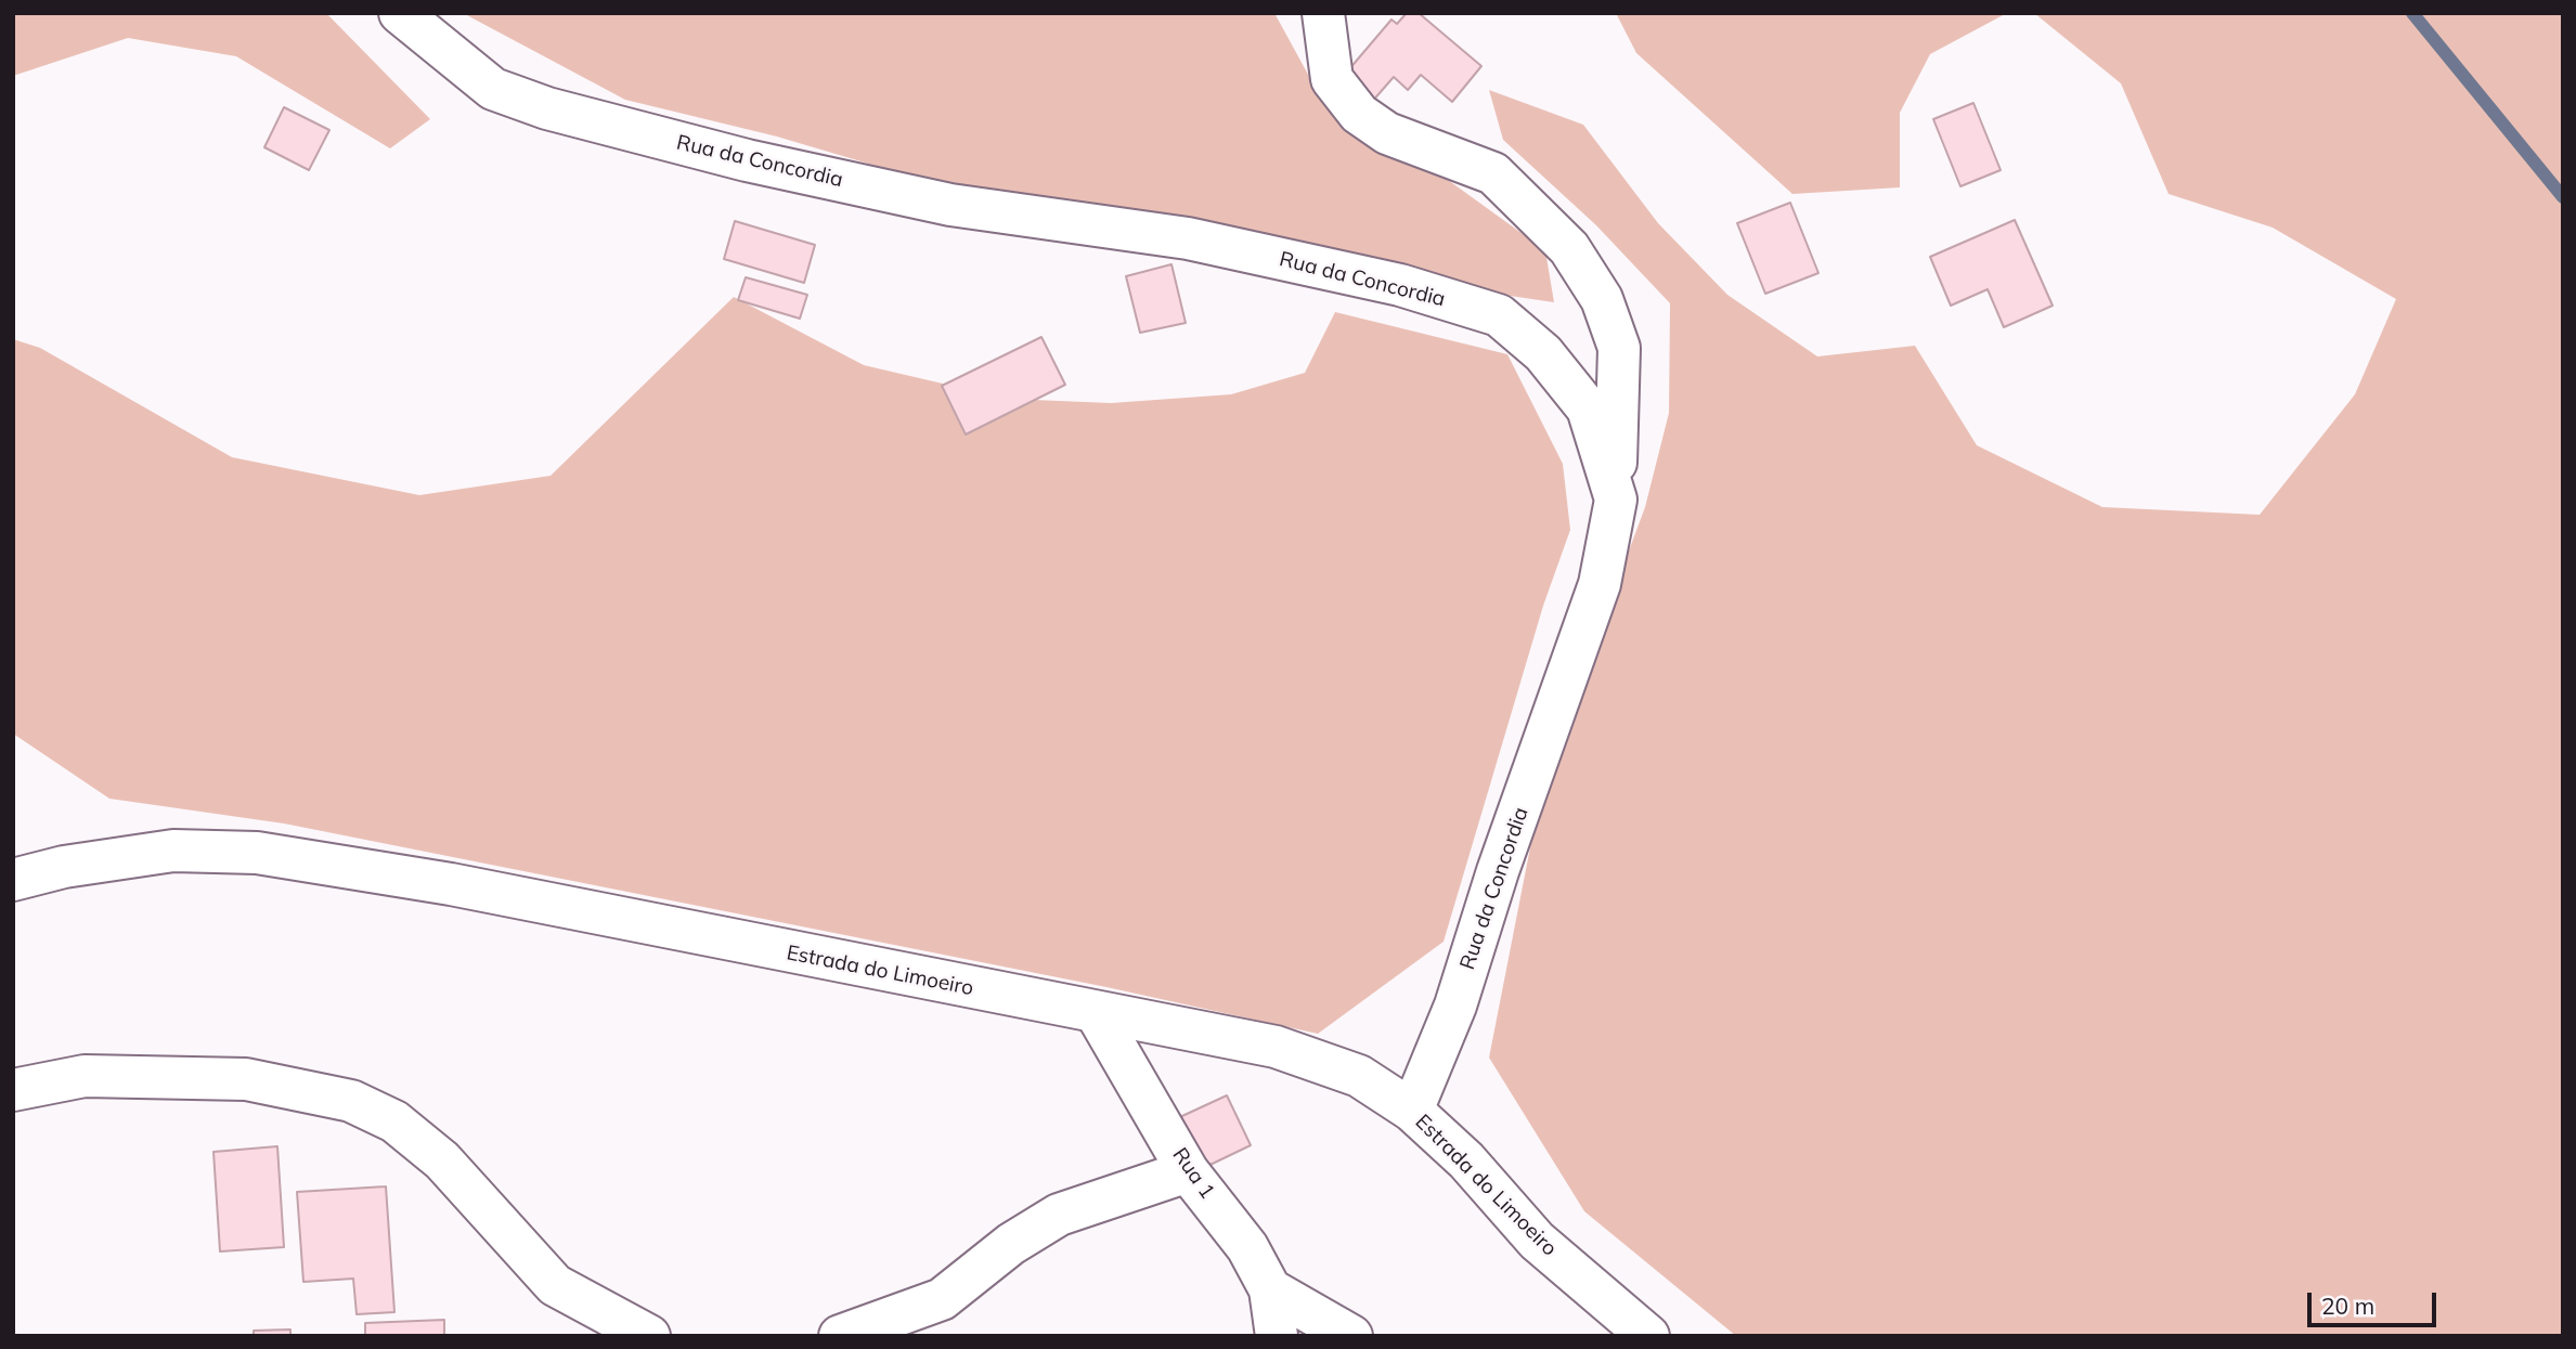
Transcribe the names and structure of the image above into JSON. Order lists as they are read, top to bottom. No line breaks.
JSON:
{"streets":{"street":["Rua da Concordia","Estrada do Limoeiro","Rua 1"]},"crossings":[["Rua da Concordia","Estrada do Limoeiro"],["Estrada do Limoeiro","Rua 1"]],"scale_bar":"20 m"}
